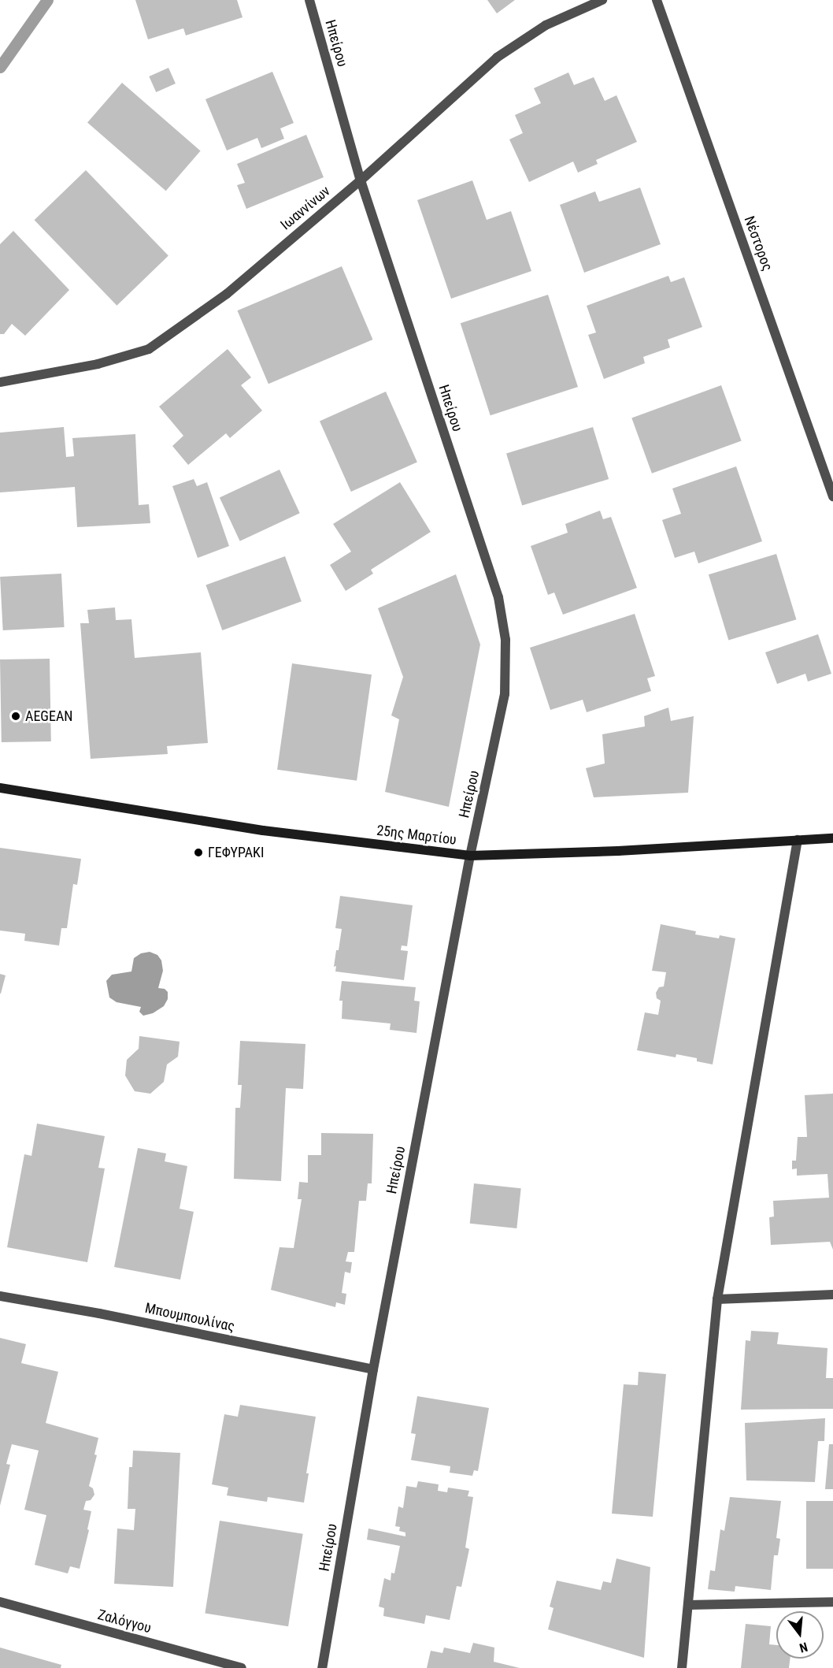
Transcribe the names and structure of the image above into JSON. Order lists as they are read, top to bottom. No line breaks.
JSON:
{"streets":{"main road":["25ης Μαρτίου"],"street":["Ηπείρου","Ιωαννίνων","Νέστορος","Μπουμπουλίνας","Ζαλόγγου"]},"crossings":[["Ηπείρου","Ιωαννίνων"],["Ηπείρου","25ης Μαρτίου"],["Ηπείρου","Μπουμπουλίνας"]],"places":["AEGEAN","ΓΕΦΥΡΑΚΙ"],"north":"bottom"}
